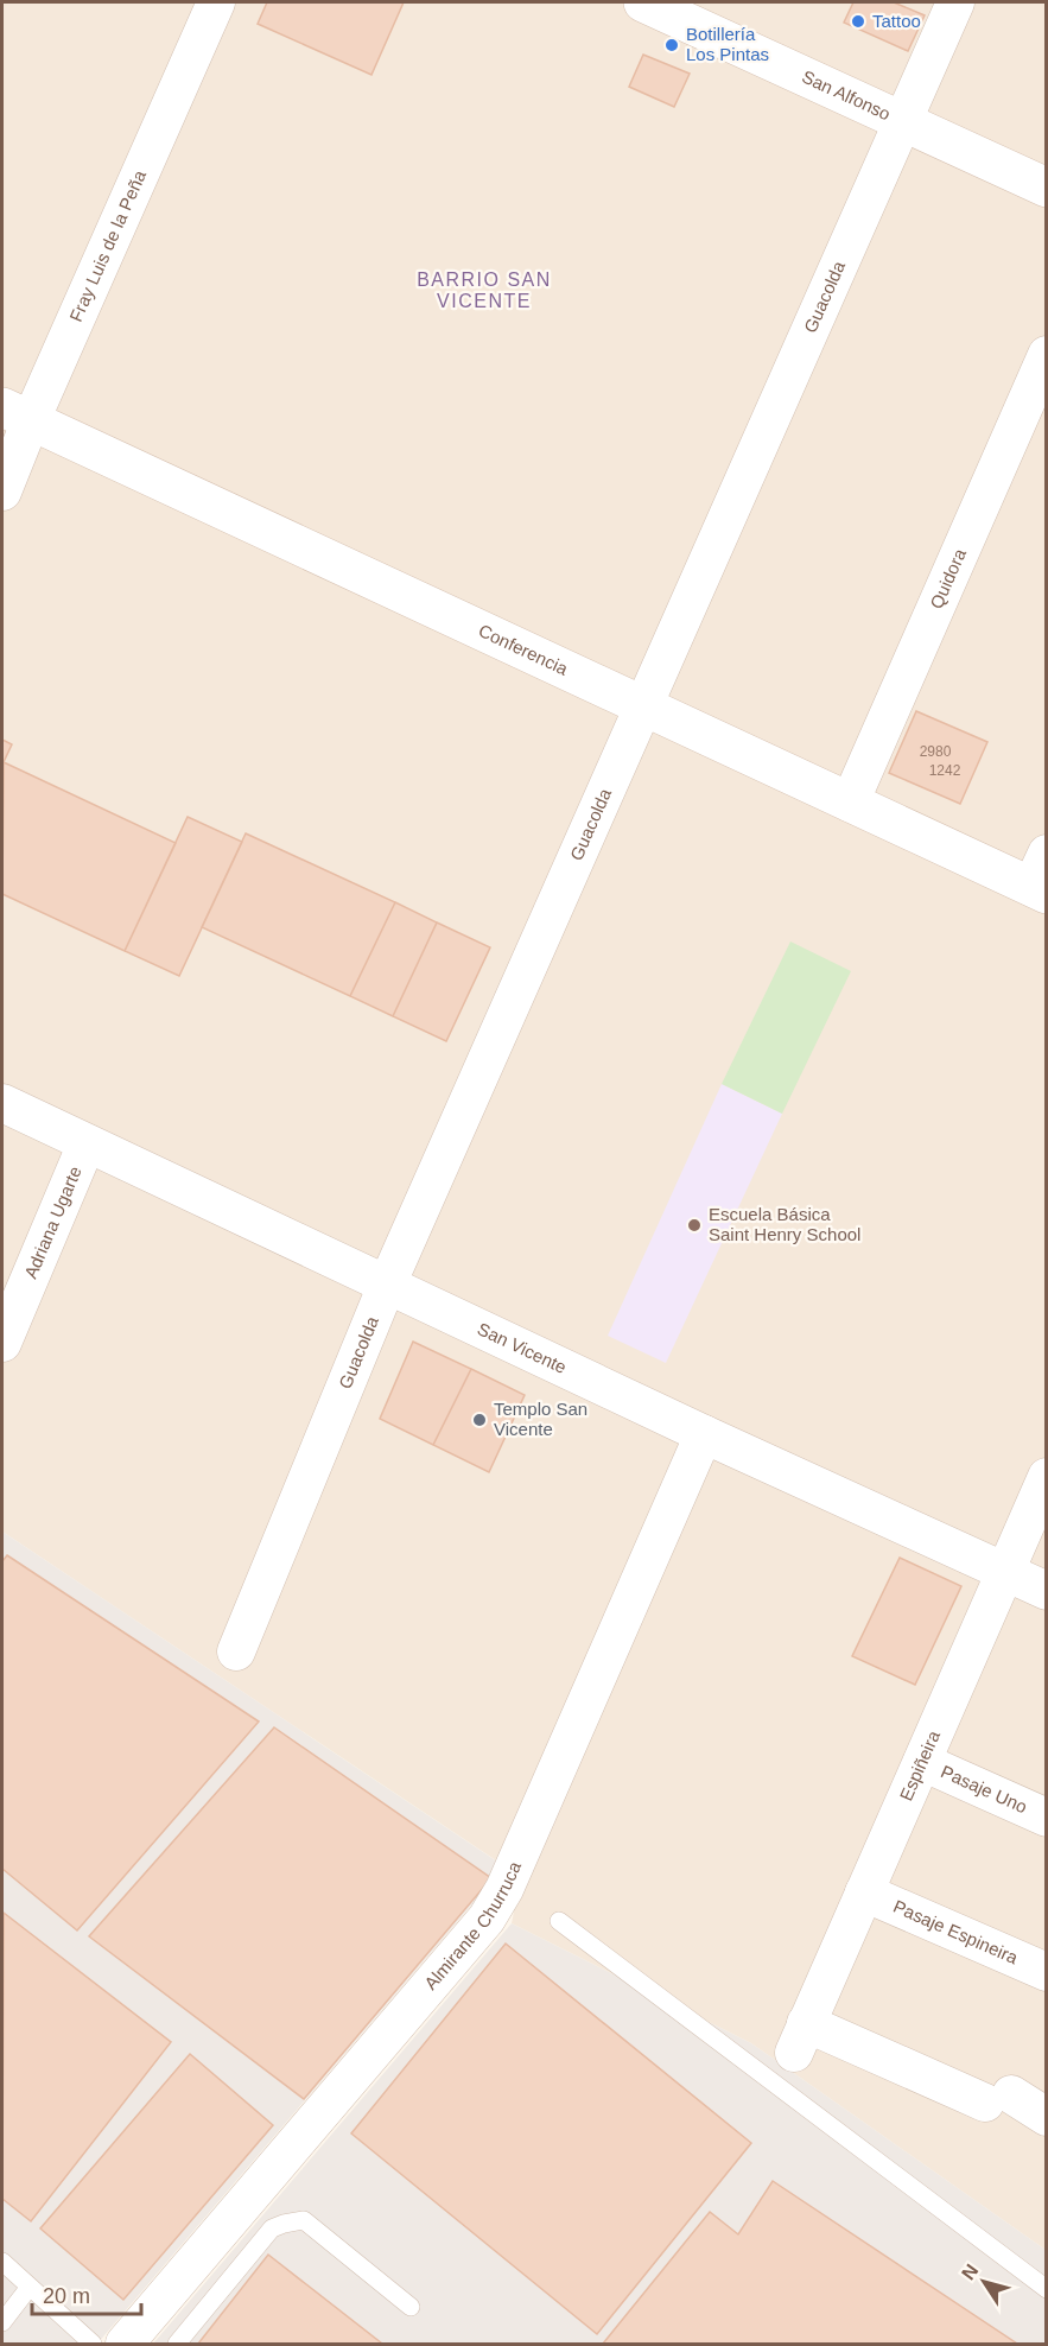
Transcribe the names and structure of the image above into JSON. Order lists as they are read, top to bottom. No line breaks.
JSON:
{"streets":{"street":["San Alfonso","Fray Luis de la Peña","Guacolda","Quidora","Conferencia","Adriana Ugarte","San Vicente","Espiñeira","Pasaje Uno","Almirante Churruca","Pasaje Espineira"]},"crossings":[["San Alfonso","Guacolda"],["Fray Luis de la Peña","Conferencia"],["Guacolda","Conferencia"],["Guacolda","San Vicente"],["Quidora","Conferencia"],["Adriana Ugarte","San Vicente"],["San Vicente","Espiñeira"],["San Vicente","Almirante Churruca"],["Espiñeira","Pasaje Uno"],["Espiñeira","Pasaje Espineira"]],"districts":["BARRIO SAN VICENTE"],"places":["Tattoo","Botillería Los Pintas","Escuela Básica Saint Henry School","Templo San Vicente"],"house_numbers":["2980","1242"],"scale_bar":"20 m","north":"top left"}
